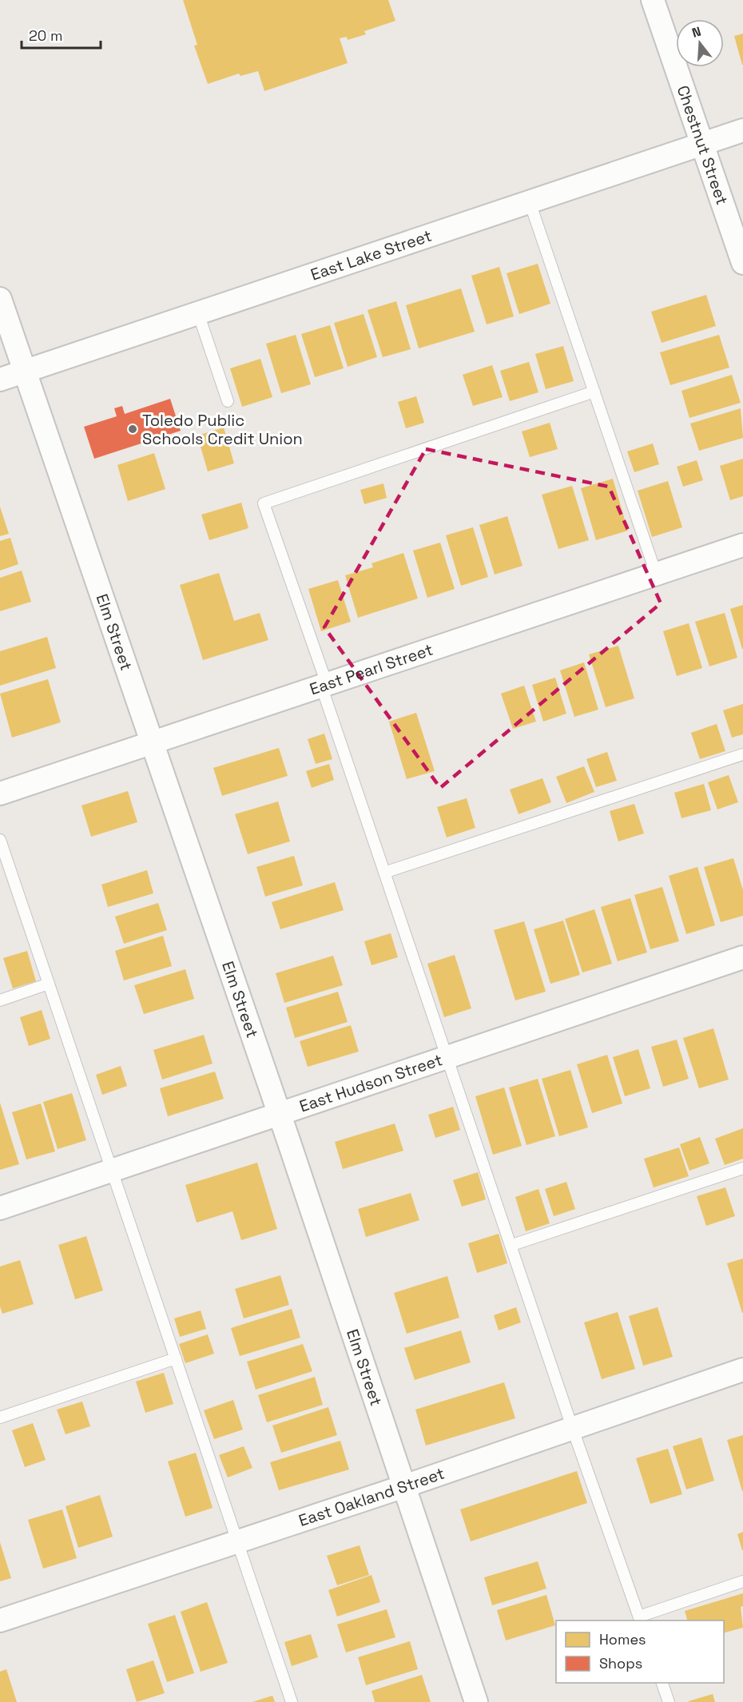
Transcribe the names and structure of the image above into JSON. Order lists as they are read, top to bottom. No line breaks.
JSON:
{"streets":{"street":["Chestnut Street","East Lake Street","Elm Street","East Pearl Street","East Hudson Street","East Oakland Street"]},"crossings":[["Chestnut Street","East Lake Street"],["East Lake Street","Elm Street"],["Elm Street","East Pearl Street"],["Elm Street","East Hudson Street"],["Elm Street","East Oakland Street"]],"places":["Toledo Public Schools Credit Union"],"legend":["Homes","Shops"],"scale_bar":"20 m","north":"top"}
